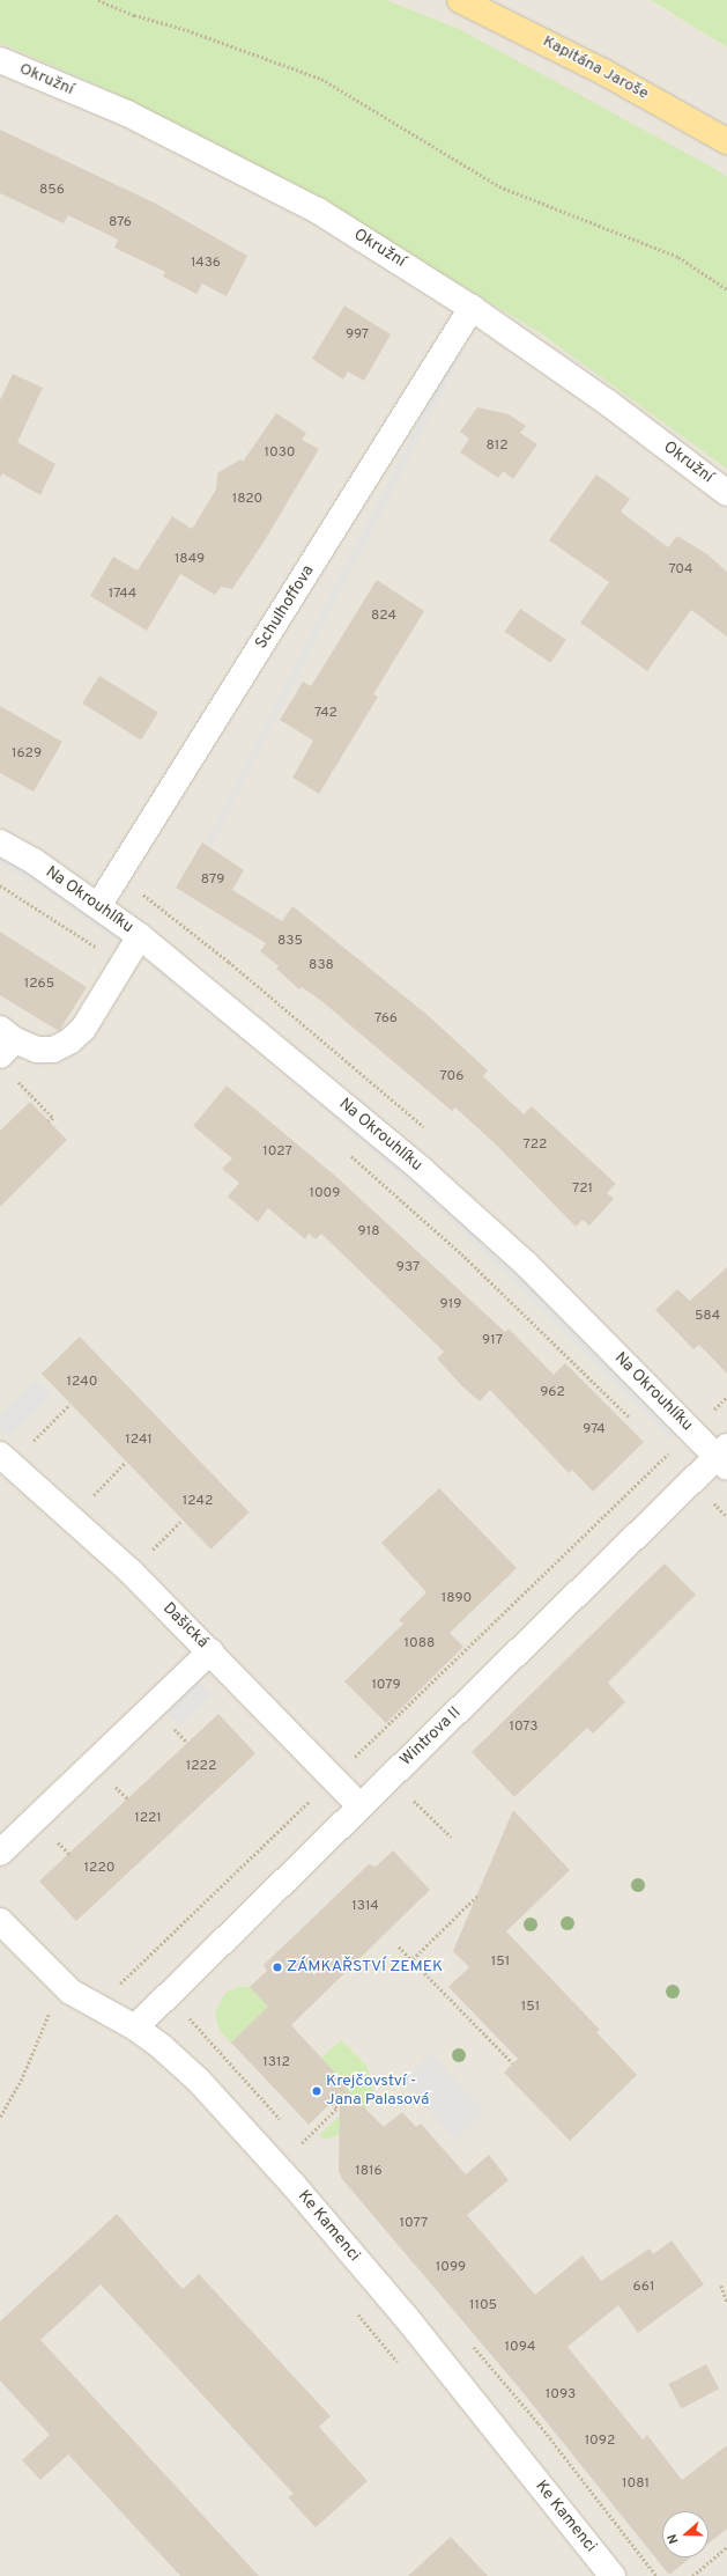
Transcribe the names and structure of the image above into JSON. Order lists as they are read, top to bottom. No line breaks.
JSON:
{"streets":{"main road":["Kapitána Jaroše"],"street":["Okružní","Schulhoffova","Na Okrouhlíku","Dašická","Wintrova II","Ke Kamenci"]},"crossings":[["Okružní","Schulhoffova"],["Schulhoffova","Na Okrouhlíku"],["Na Okrouhlíku","Wintrova II"],["Dašická","Wintrova II"],["Wintrova II","Ke Kamenci"]],"places":["ZÁMKAŘSTVÍ ZEMEK","Krejčovství - Jana Palasová"],"house_numbers":["856","876","1436","997","812","1030","1820","1849","704","1744","824","742","1629","879","835","838","1265","766","706","722","1027","721","1009","918","937","919","584","917","1240","962","974","1241","1242","1890","1088","1079","1073","1222","1221","1220","1314","151","151","1312","1816","1077","1099","661","1105","1094","1093","1092","1081"],"north":"left"}
